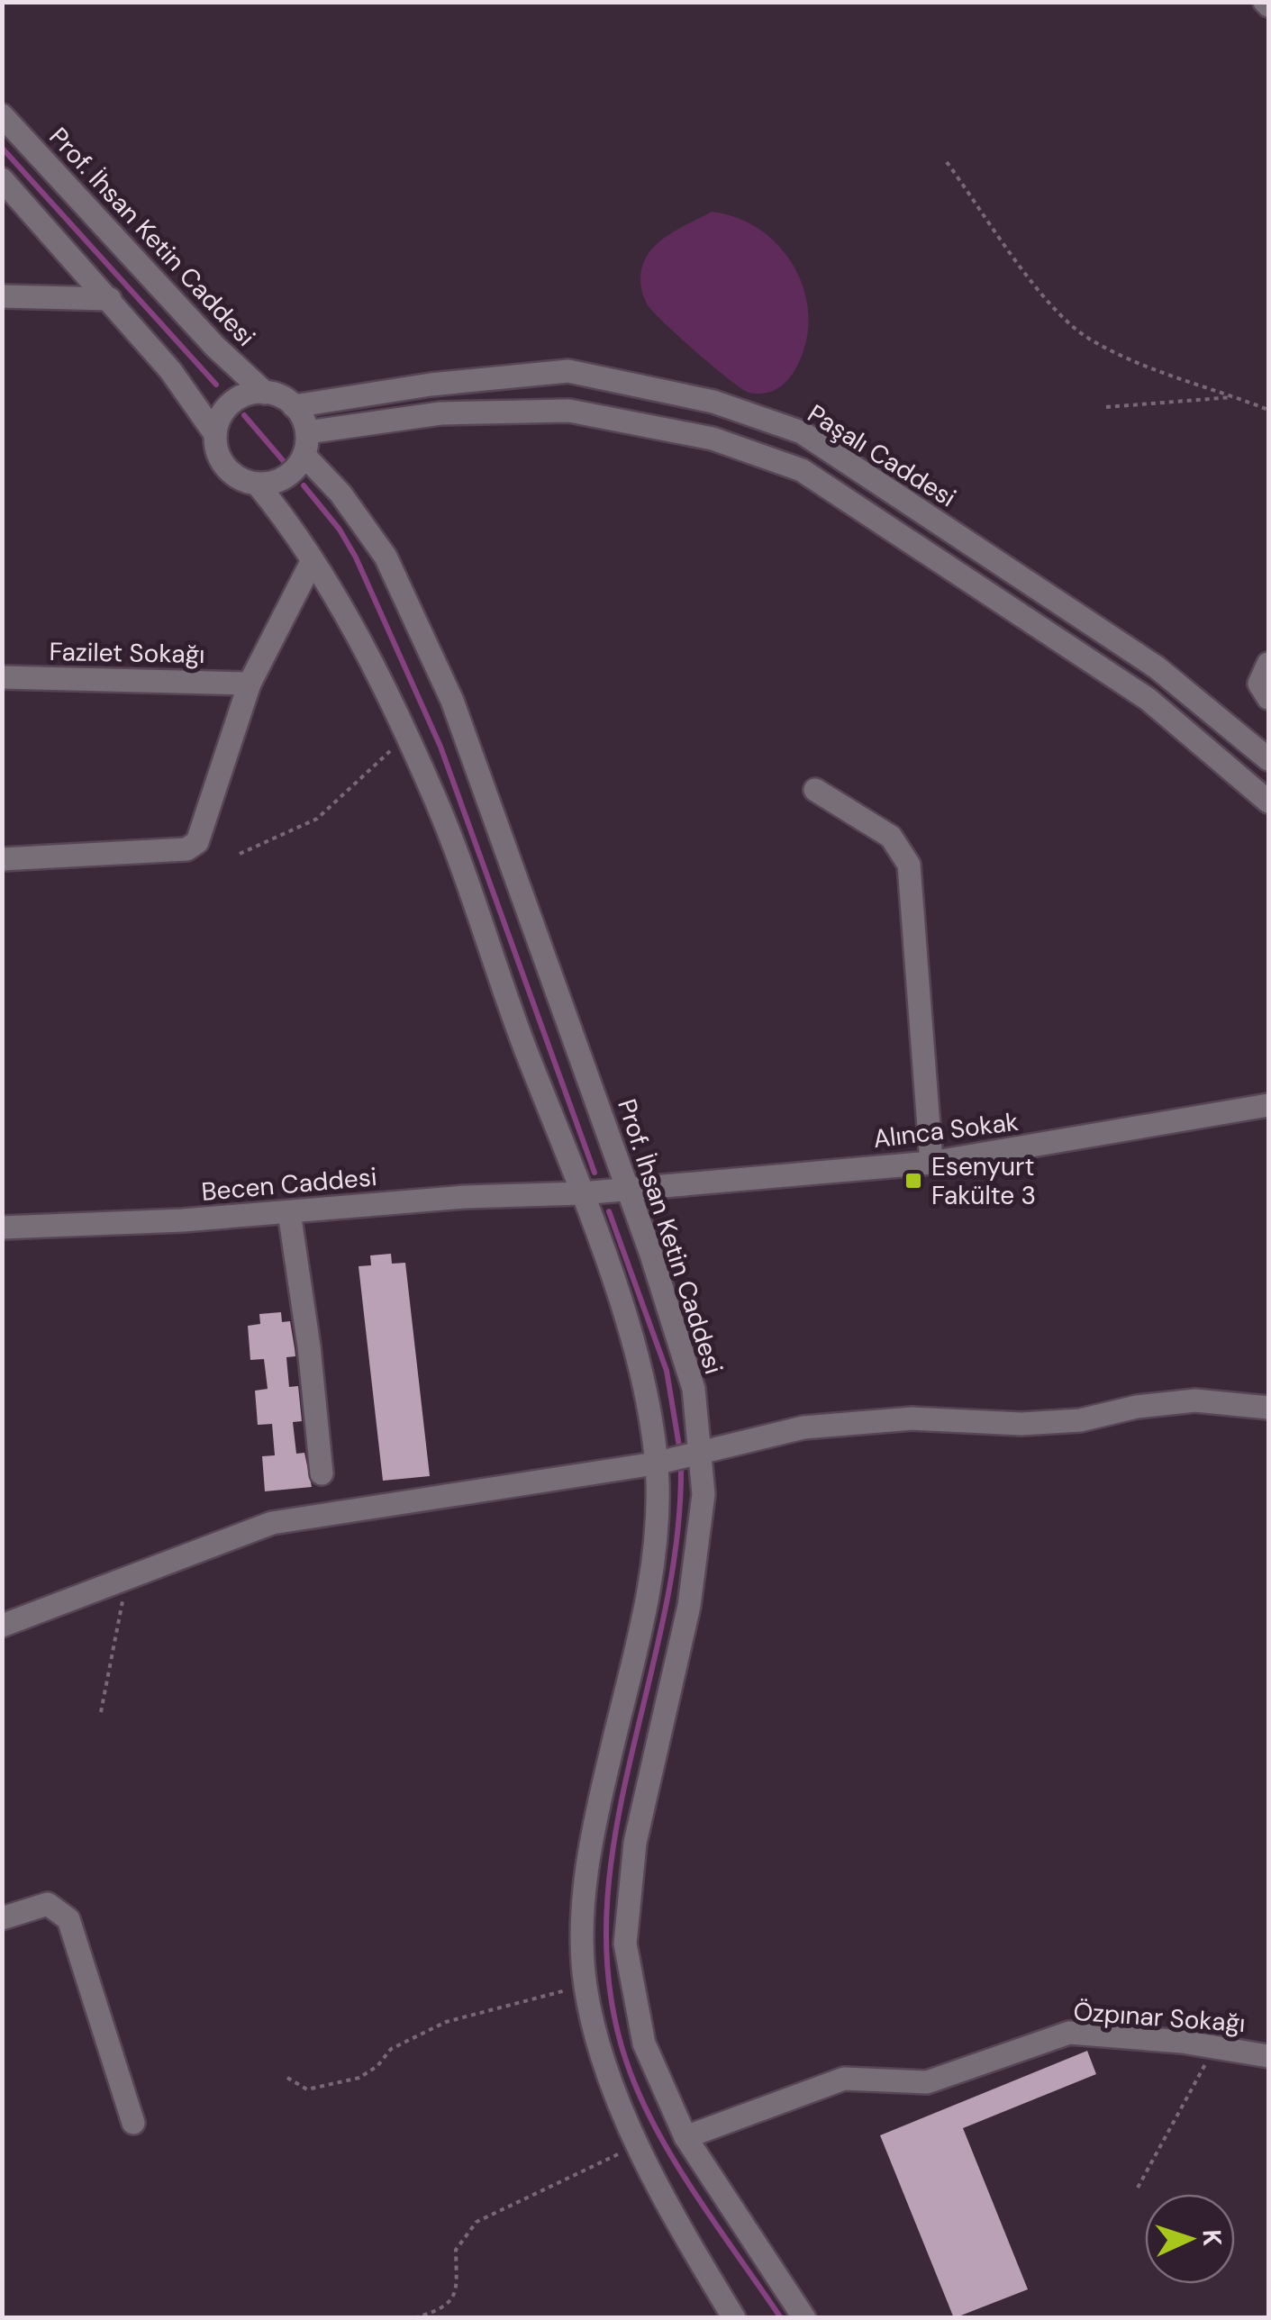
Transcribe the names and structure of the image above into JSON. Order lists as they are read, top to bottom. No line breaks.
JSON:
{"streets":{"street":["Prof. İhsan Ketin Caddesi","Paşalı Caddesi","Fazilet Sokağı","Alınca Sokak","Becen Caddesi","Özpınar Sokağı"]},"crossings":[["Prof. İhsan Ketin Caddesi","Paşalı Caddesi"],["Prof. İhsan Ketin Caddesi","Alınca Sokak"],["Prof. İhsan Ketin Caddesi","Özpınar Sokağı"],["Alınca Sokak","Becen Caddesi"]],"places":{"transit":["Esenyurt Fakülte 3"]},"north":"right"}
